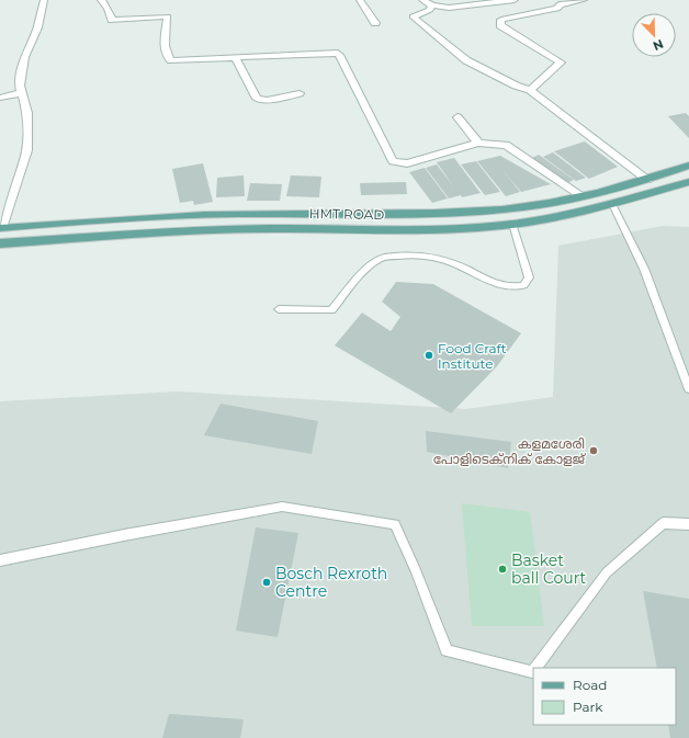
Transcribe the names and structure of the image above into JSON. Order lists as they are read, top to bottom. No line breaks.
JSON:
{"streets":{"main road":["HMT ROAD"]},"places":["Food Craft Institute","കളമശേരി പോളിടെക്നിക് കോളജ്","Basket ball Court","Bosch Rexroth Centre"],"legend":["Road","Park"],"north":"bottom right"}
